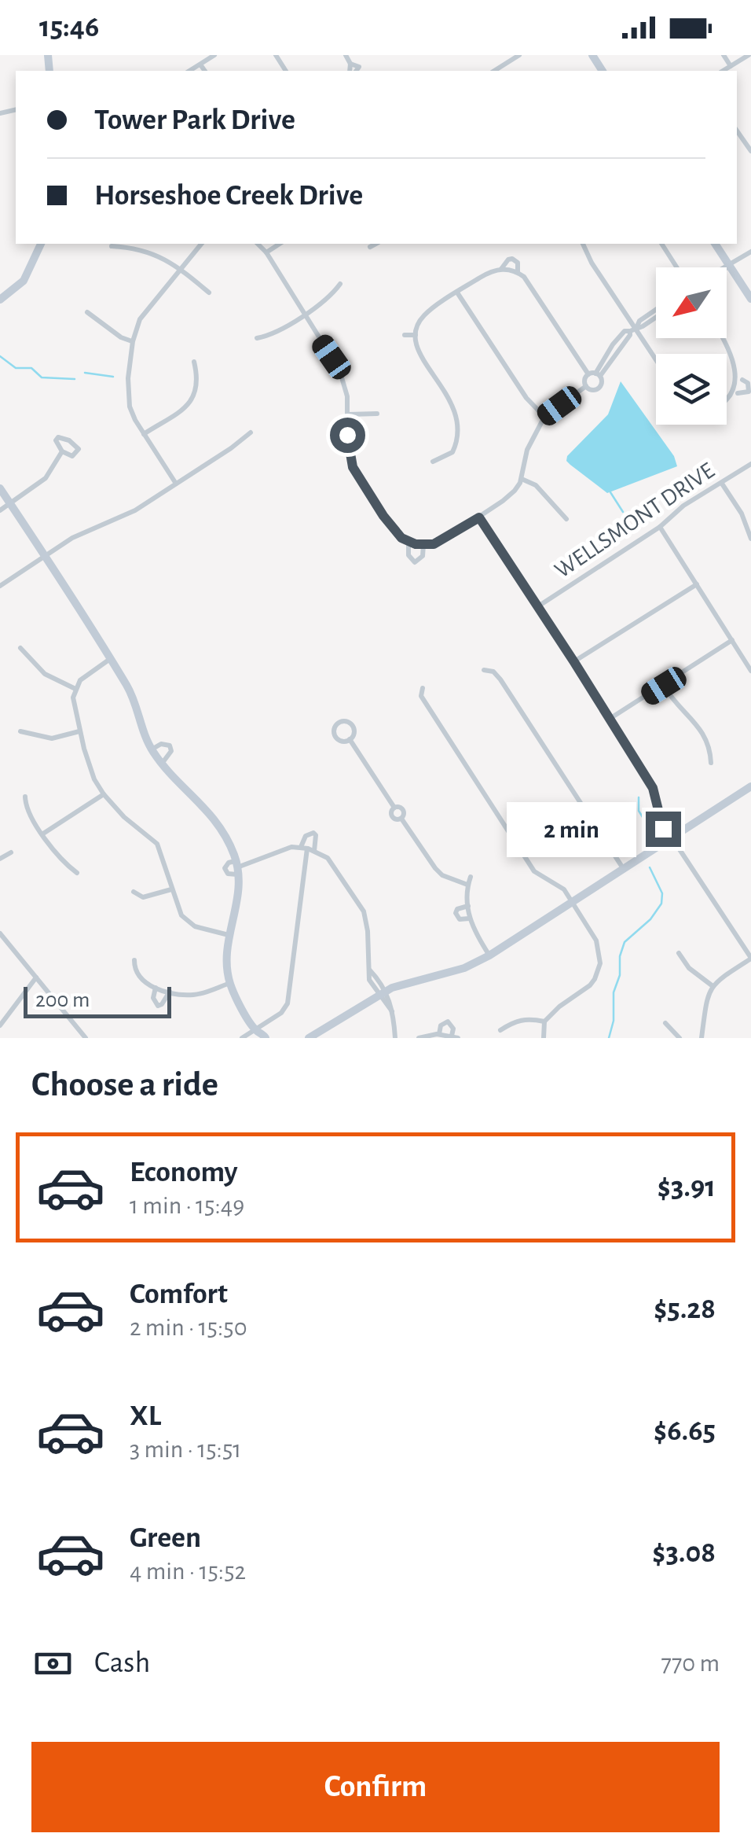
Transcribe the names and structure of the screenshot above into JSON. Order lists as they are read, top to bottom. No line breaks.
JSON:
{"streets":{"street":["WELLSMONT DRIVE"]},"scale_bar":"200 m","north":"bottom left","page":{"status":"15:46","banner":["Tower Park Drive","Horseshoe Creek Drive"],"bubble":"2 min","scale":"200 m","heading":"Choose a ride","list":[{"name":"Economy","note":"1 min · 15:49","value":"$3.91"},{"name":"Comfort","note":"2 min · 15:50","value":"$5.28"},{"name":"XL","note":"3 min · 15:51","value":"$6.65"},{"name":"Green","note":"4 min · 15:52","value":"$3.08"}],"pay":["Cash","770 m"],"buttons":"Confirm"}}
